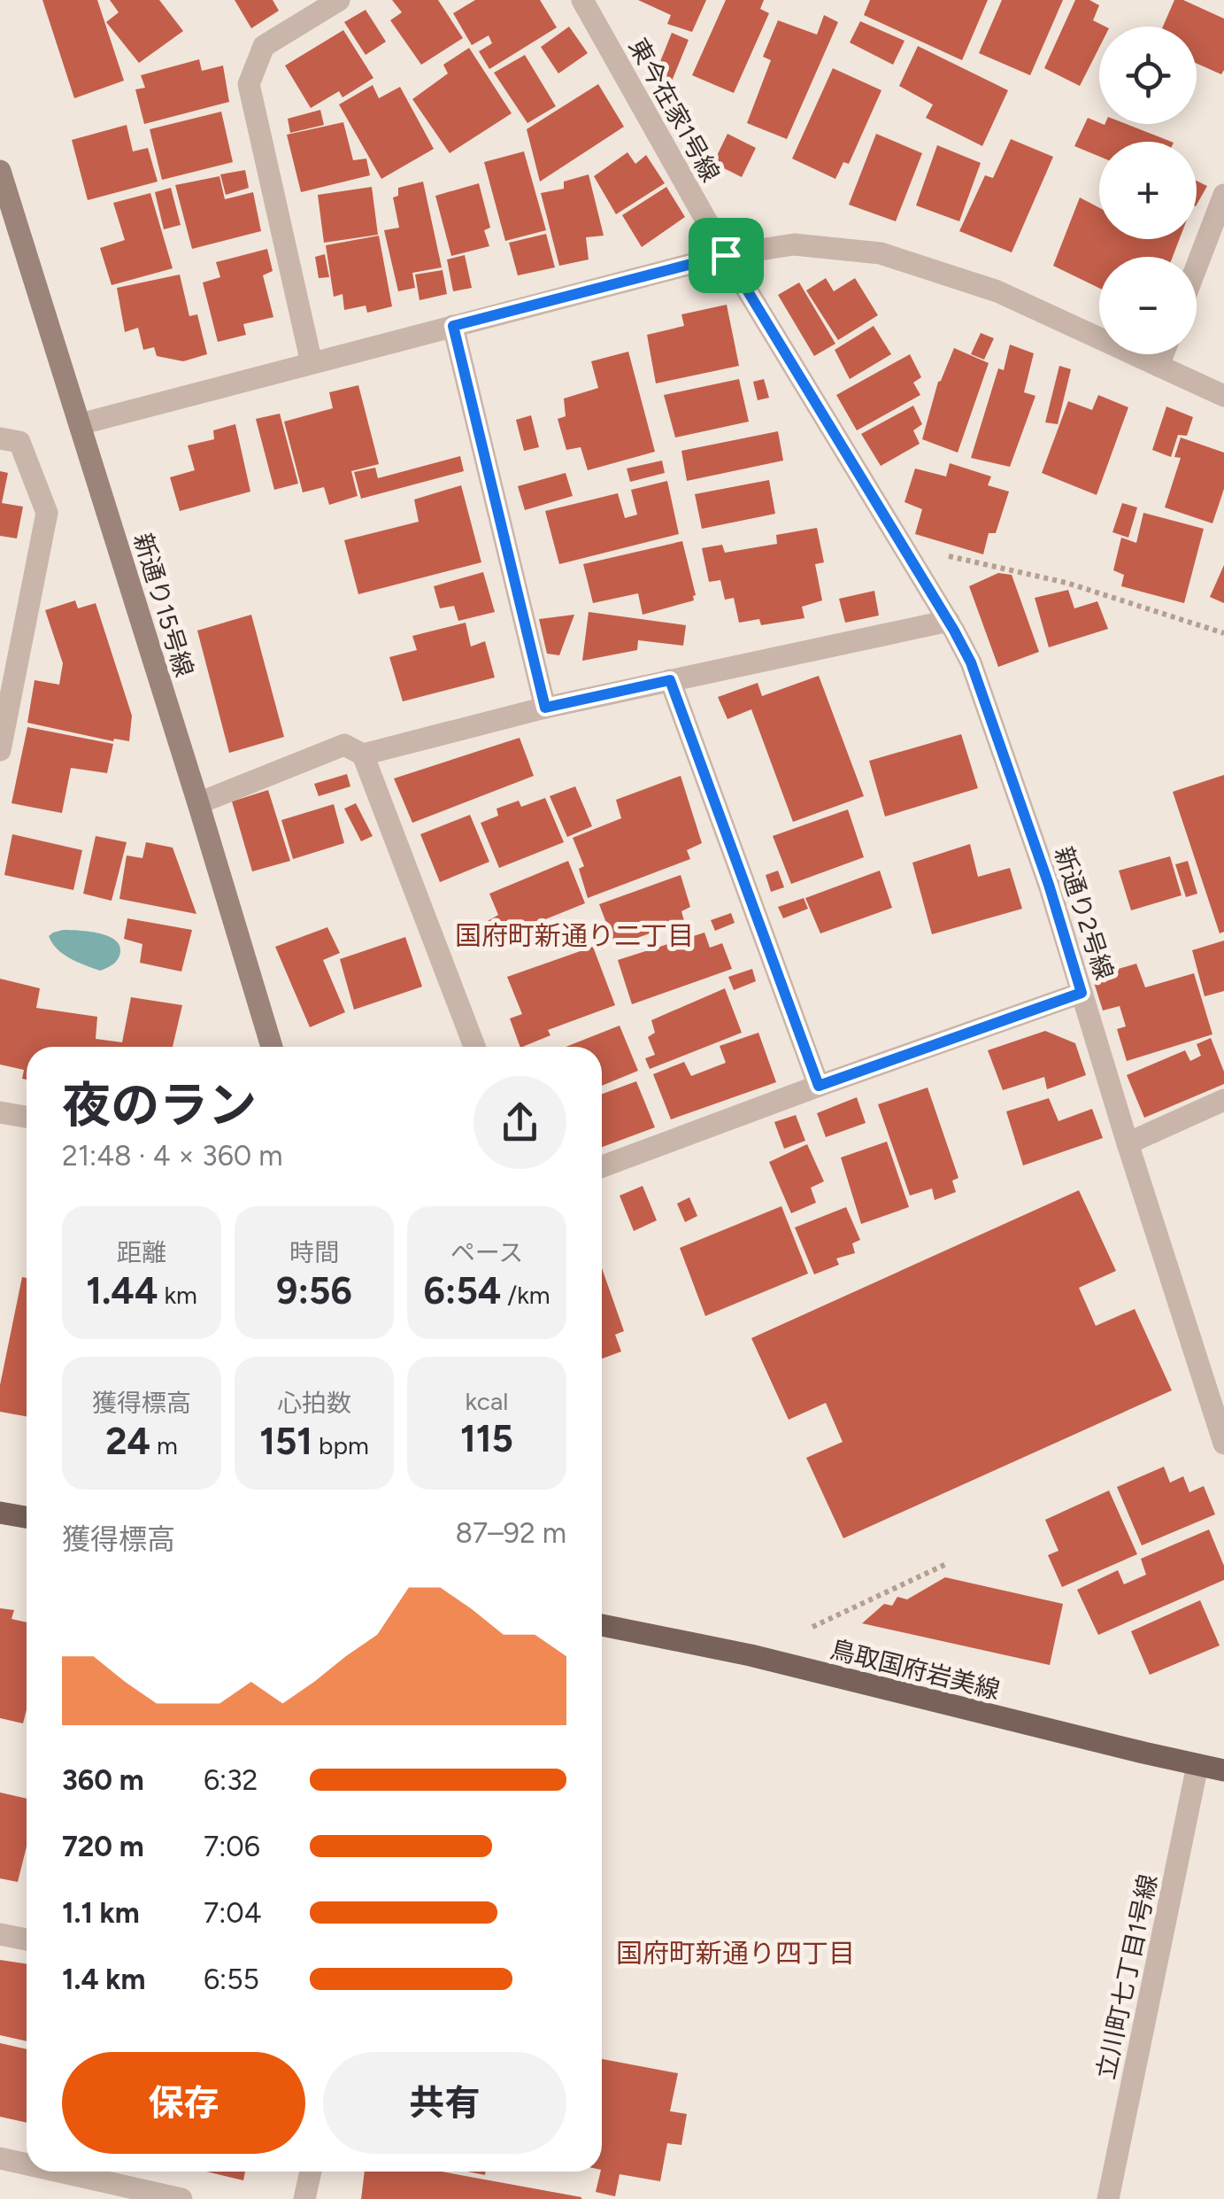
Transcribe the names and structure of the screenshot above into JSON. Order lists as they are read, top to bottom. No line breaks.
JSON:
{"streets":{"main road":["鳥取国府岩美線"],"street":["東今在家1号線","新通り15号線","新通り2号線","立川町七丁目1号線"]},"crossings":[["東今在家1号線","新通り2号線"],["鳥取国府岩美線","立川町七丁目1号線"]],"districts":["国府町新通り二丁目","国府町新通り四丁目"],"page":{"map_buttons":["+","−"],"heading":["夜のラン","21:48 · 4 × 360 m"],"stats":[["距離","1.44 km"],["時間","9:56"],["ペース","6:54 /km"],["獲得標高","24 m"],["心拍数","151 bpm"],["kcal","115"]],"chart":["獲得標高","87–92 m"],"list":[{"name":"360 m","note":"6:32"},{"name":"720 m","note":"7:06"},{"name":"1.1 km","note":"7:04"},{"name":"1.4 km","note":"6:55"}],"buttons":["保存","共有"]}}
